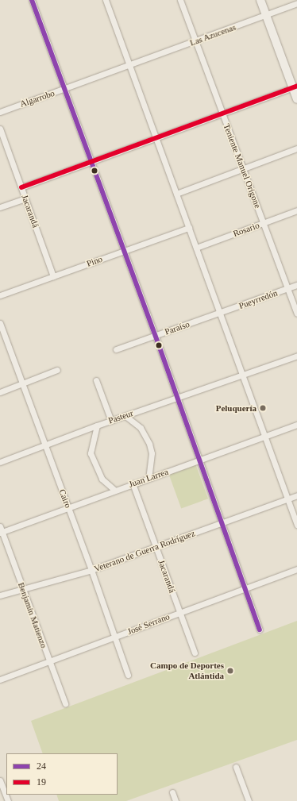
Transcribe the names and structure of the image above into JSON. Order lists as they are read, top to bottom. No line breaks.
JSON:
{"streets":{"street":["Las Azucenas","Algarrobo","Teniente Manuel Origone","Jacarandá","Rosario","Pino","Pueyrredón","Paraíso","Pasteur","Juan Larrea","Cairo","Veterano de Guerra Rodríguez","Benjamín Matienzo","José Serrano"]},"crossings":[["Las Azucenas","Algarrobo"],["Las Azucenas","Teniente Manuel Origone"],["Teniente Manuel Origone","Rosario"],["Teniente Manuel Origone","Pueyrredón"],["Jacarandá","Pino"],["Jacarandá","Pasteur"],["Jacarandá","Juan Larrea"],["Jacarandá","Veterano de Guerra Rodríguez"],["Jacarandá","José Serrano"],["Pueyrredón","Paraíso"],["Pasteur","Juan Larrea"],["Pasteur","Cairo"],["Juan Larrea","Cairo"],["Juan Larrea","Benjamín Matienzo"],["Cairo","Veterano de Guerra Rodríguez"],["Cairo","José Serrano"],["Veterano de Guerra Rodríguez","Benjamín Matienzo"],["Benjamín Matienzo","José Serrano"]],"places":["Peluquería","Campo de Deportes Atlántida"],"lines":["transit line 24","transit line 19"],"legend":["24","19"]}
